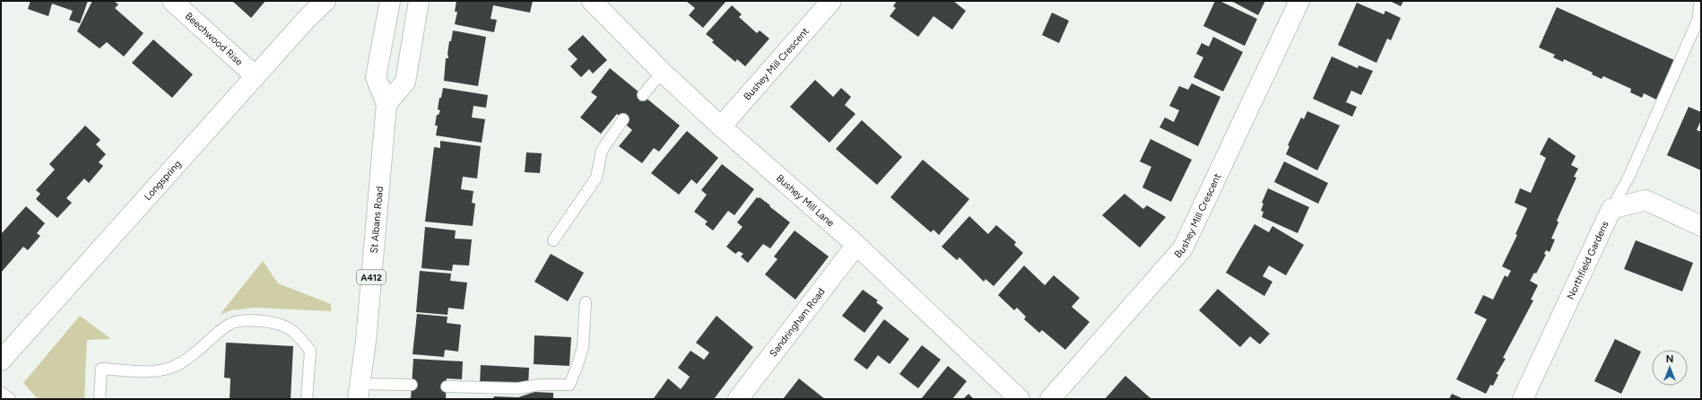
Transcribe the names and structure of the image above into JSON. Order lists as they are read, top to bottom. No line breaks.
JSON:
{"streets":{"street":["Beechwood Rise","Bushey Mill Crescent","Longspring","Bushey Mill Lane","St Albans Road","Northfield Gardens","A412","Sandringham Road"]},"crossings":[["Beechwood Rise","Longspring"],["Bushey Mill Crescent","Bushey Mill Lane"],["Bushey Mill Lane","Sandringham Road"]],"north":"top"}
